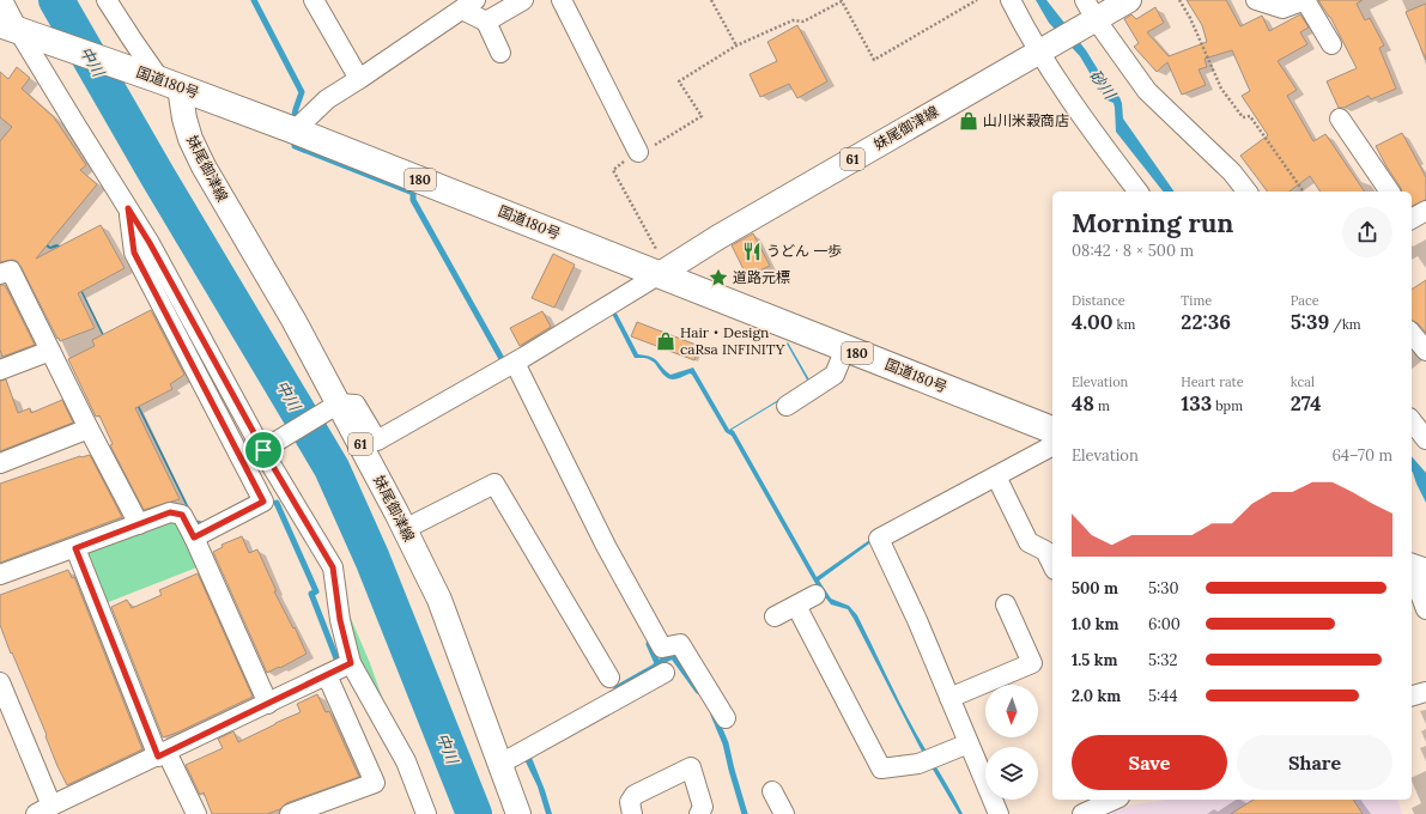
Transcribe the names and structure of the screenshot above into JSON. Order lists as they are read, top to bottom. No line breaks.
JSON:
{"streets":{"highway":["国道180号","180"],"main road":["妹尾御津線","61"]},"crossings":[["国道180号","妹尾御津線"]],"water":["中川","砂川"],"places":{"shop":["山川米穀商店","Hair・Design caRsa INFINITY"],"restaurant":["うどん 一歩"],"place":["道路元標"]},"north":"bottom","page":{"heading":["Morning run","08:42 · 8 × 500 m"],"stats":[["Distance","4.00 km"],["Time","22:36"],["Pace","5:39 /km"],["Elevation","48 m"],["Heart rate","133 bpm"],["kcal","274"]],"chart":["Elevation","64–70 m"],"list":[{"name":"500 m","note":"5:30"},{"name":"1.0 km","note":"6:00"},{"name":"1.5 km","note":"5:32"},{"name":"2.0 km","note":"5:44"}],"buttons":["Save","Share"]}}
